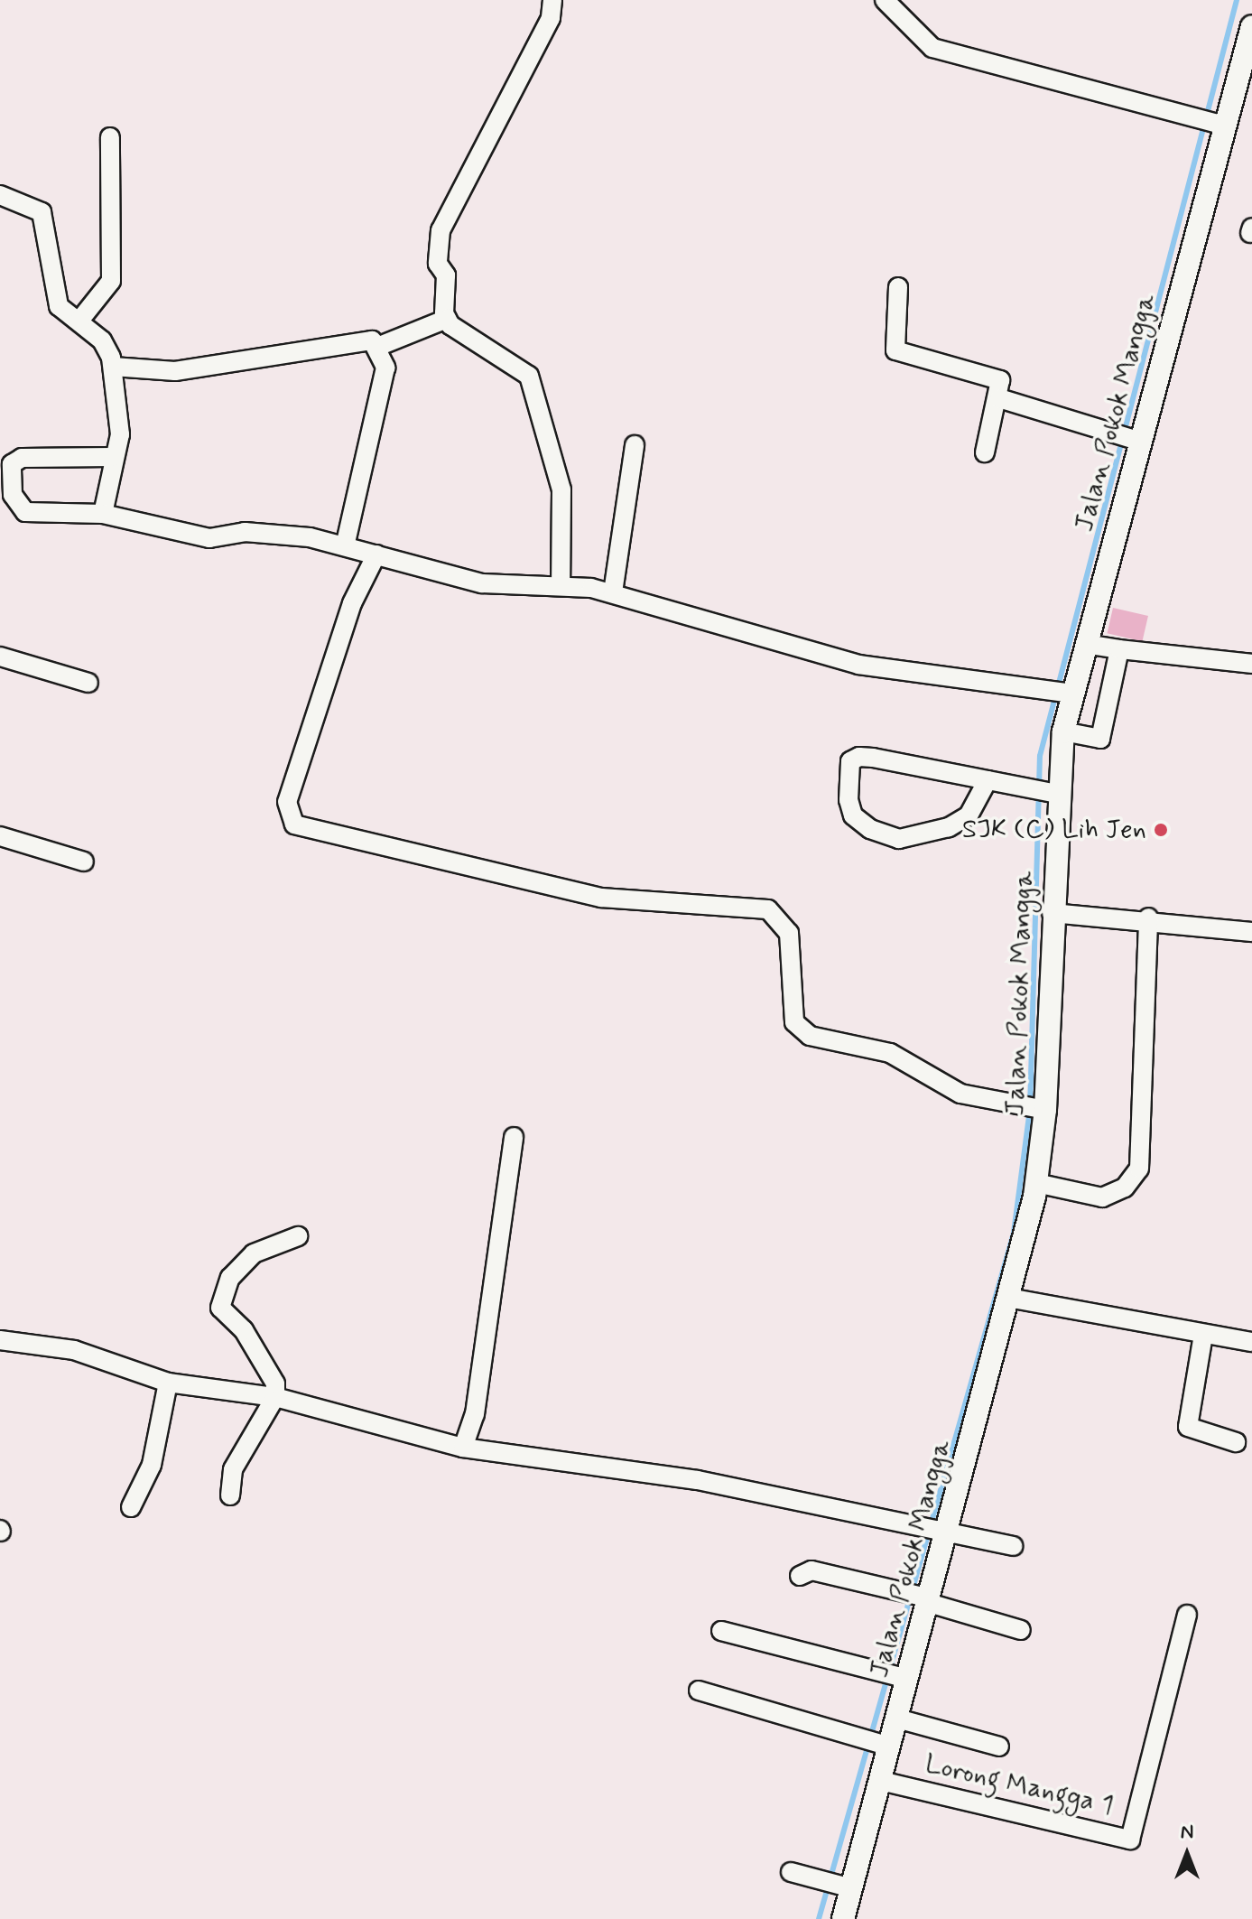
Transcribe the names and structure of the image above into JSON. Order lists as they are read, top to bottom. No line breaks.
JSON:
{"streets":{"main road":["Jalan Pokok Mangga"],"street":["Lorong Mangga 1"]},"crossings":[["Jalan Pokok Mangga","Lorong Mangga 1"]],"places":["SJK (C) Lih Jen"],"north":"top"}
